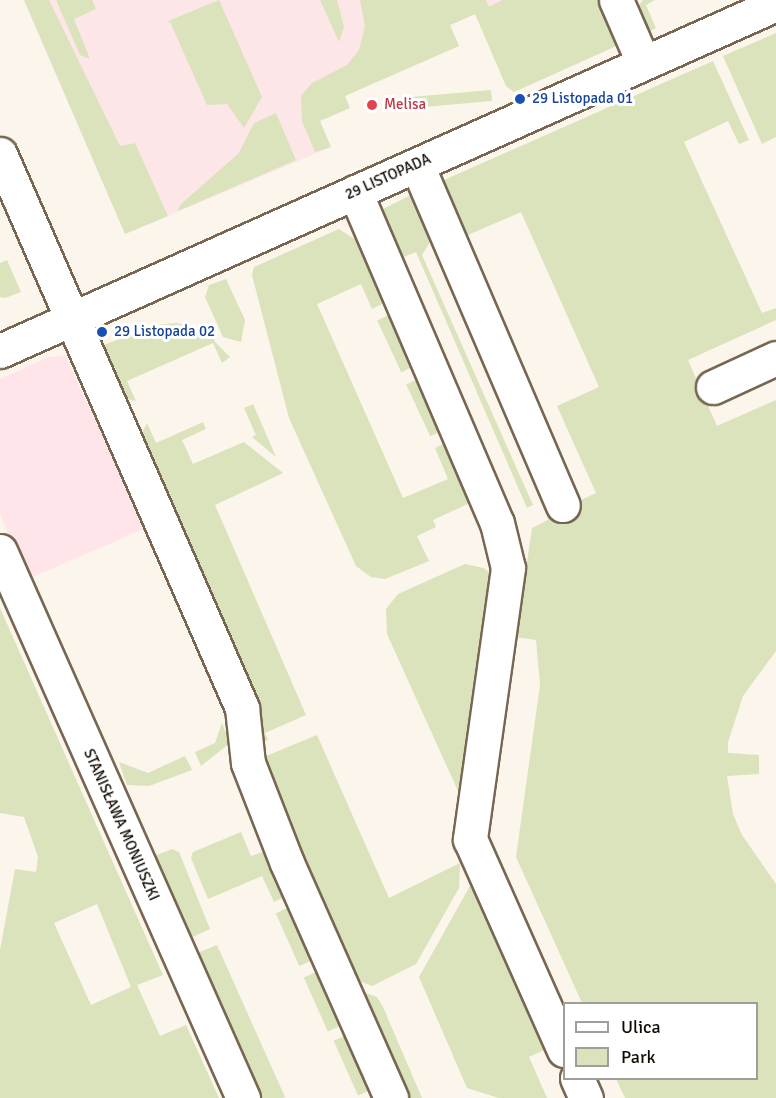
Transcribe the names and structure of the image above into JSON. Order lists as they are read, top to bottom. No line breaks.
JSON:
{"streets":{"street":["29 LISTOPADA","STANISŁAWA MONIUSZKI"]},"places":["29 Listopada 01","Melisa","29 Listopada 02"],"legend":["Ulica","Park"]}
